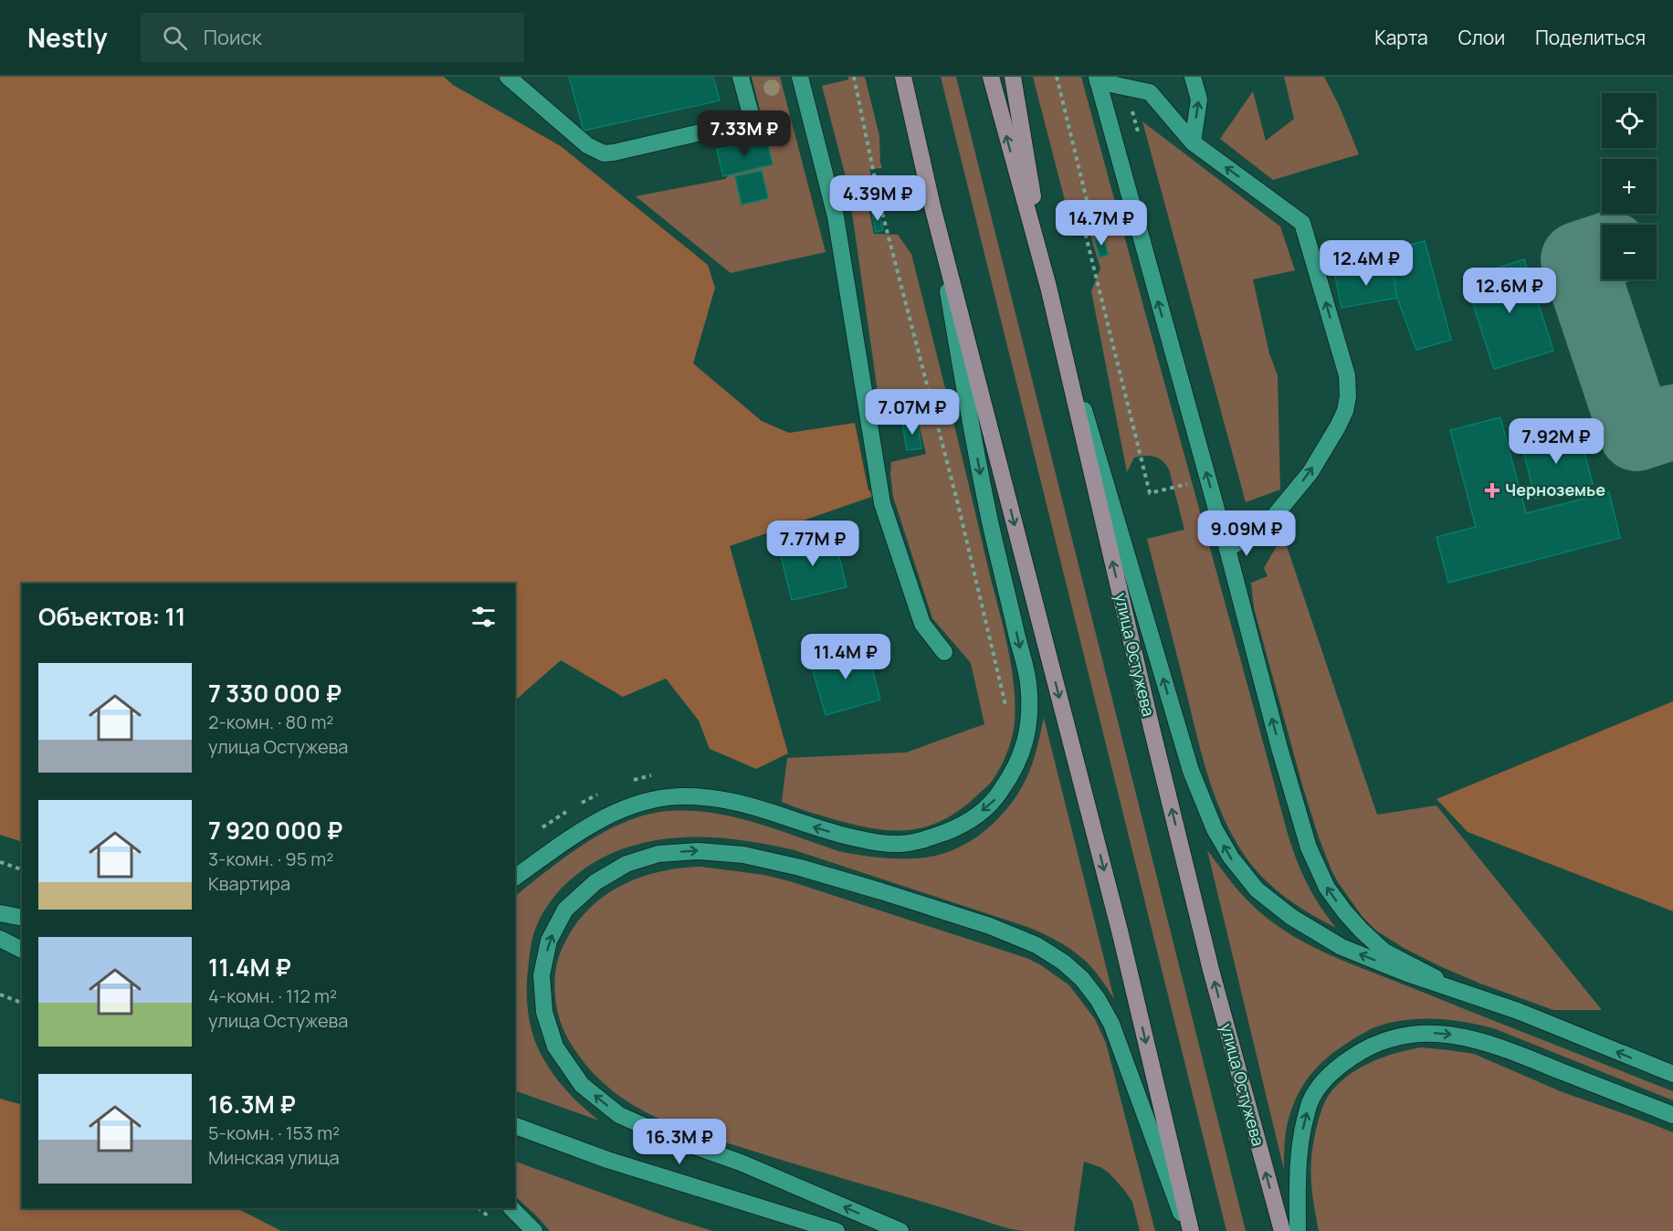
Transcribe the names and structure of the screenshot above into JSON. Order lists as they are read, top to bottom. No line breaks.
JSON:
{"streets":{"main road":["улица Остужева"]},"places":{"health":["Черноземье"]},"page":{"header":"Nestly","search":"Поиск","nav":["Карта","Слои","Поделиться"],"map_buttons":["+","−"],"price":["7.33M ₽","4.39M ₽","14.7M ₽","12.4M ₽","12.6M ₽","7.07M ₽","7.92M ₽","9.09M ₽","7.77M ₽","11.4M ₽","16.3M ₽"],"heading":"Объектов: 11","list":[{"name":"7 330 000 ₽","note":"2-комн. · 80 m² · улица Остужева"},{"name":"7 920 000 ₽","note":"3-комн. · 95 m² · Квартира"},{"name":"11.4M ₽","note":"4-комн. · 112 m² · улица Остужева"},{"name":"16.3M ₽","note":"5-комн. · 153 m² · Минская улица"}]}}
